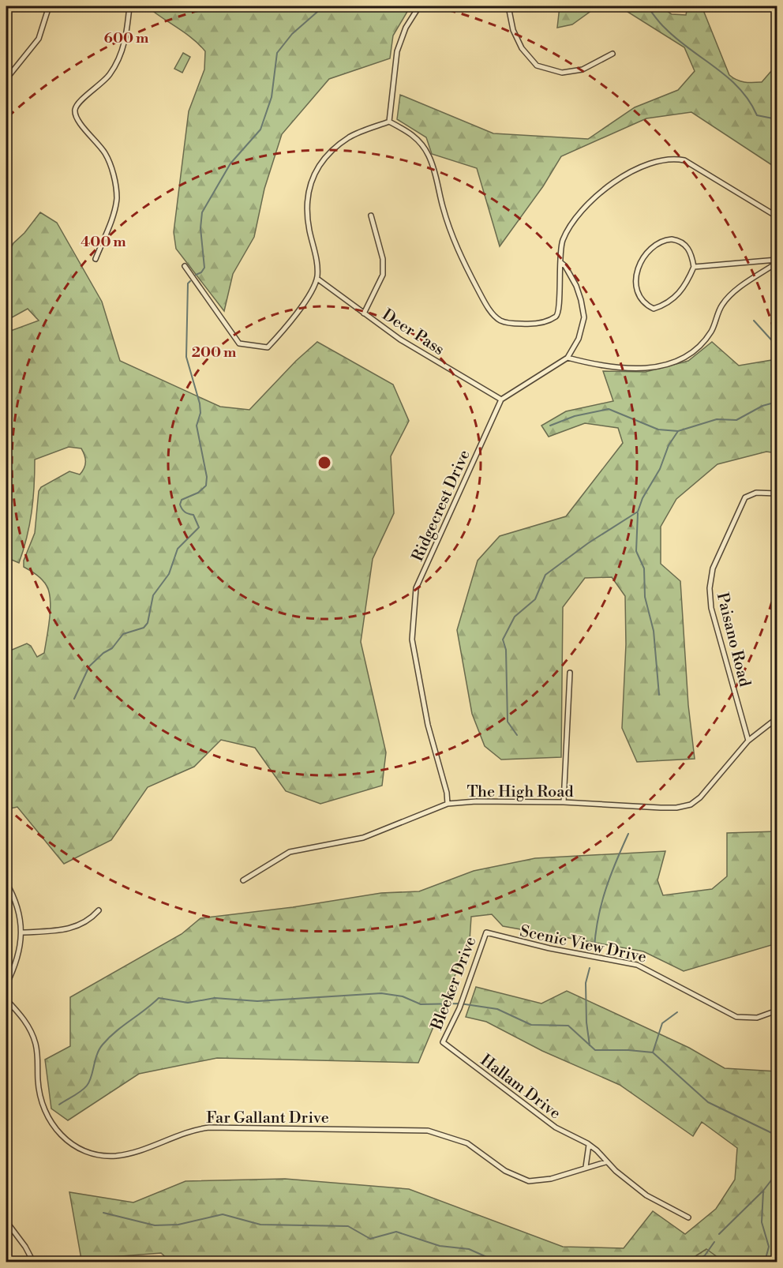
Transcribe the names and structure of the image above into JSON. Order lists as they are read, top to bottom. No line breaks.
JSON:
{"streets":{"street":["Deer Pass","Ridgecrest Drive","Paisano Road","The High Road","Scenic View Drive","Bleeker Drive","Hallam Drive","Far Gallant Drive"]},"crossings":[["Deer Pass","Ridgecrest Drive"],["Ridgecrest Drive","The High Road"],["Paisano Road","The High Road"],["Scenic View Drive","Bleeker Drive"],["Bleeker Drive","Hallam Drive"]],"rings":["600 m","400 m","200 m"]}
